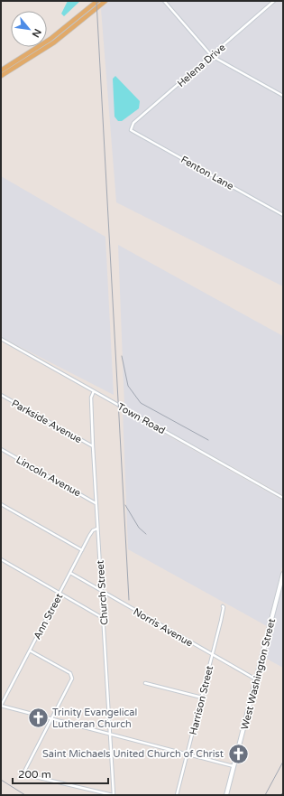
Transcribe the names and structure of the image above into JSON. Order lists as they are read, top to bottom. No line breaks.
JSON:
{"streets":{"main road":["West Washington Street"],"street":["Helena Drive","Fenton Lane","Town Road","Parkside Avenue","Lincoln Avenue","Church Street","Ann Street","Norris Avenue","Harrison Street"]},"crossings":[["Helena Drive","Fenton Lane"],["Town Road","Church Street"],["Parkside Avenue","Church Street"],["Lincoln Avenue","Church Street"],["Church Street","Ann Street"],["Church Street","Norris Avenue"],["Ann Street","Norris Avenue"],["Norris Avenue","West Washington Street"],["Norris Avenue","Harrison Street"]],"places":{"church":["Trinity Evangelical Lutheran Church","Saint Michaels United Church of Christ"]},"scale_bar":"200 m","north":"bottom right"}
